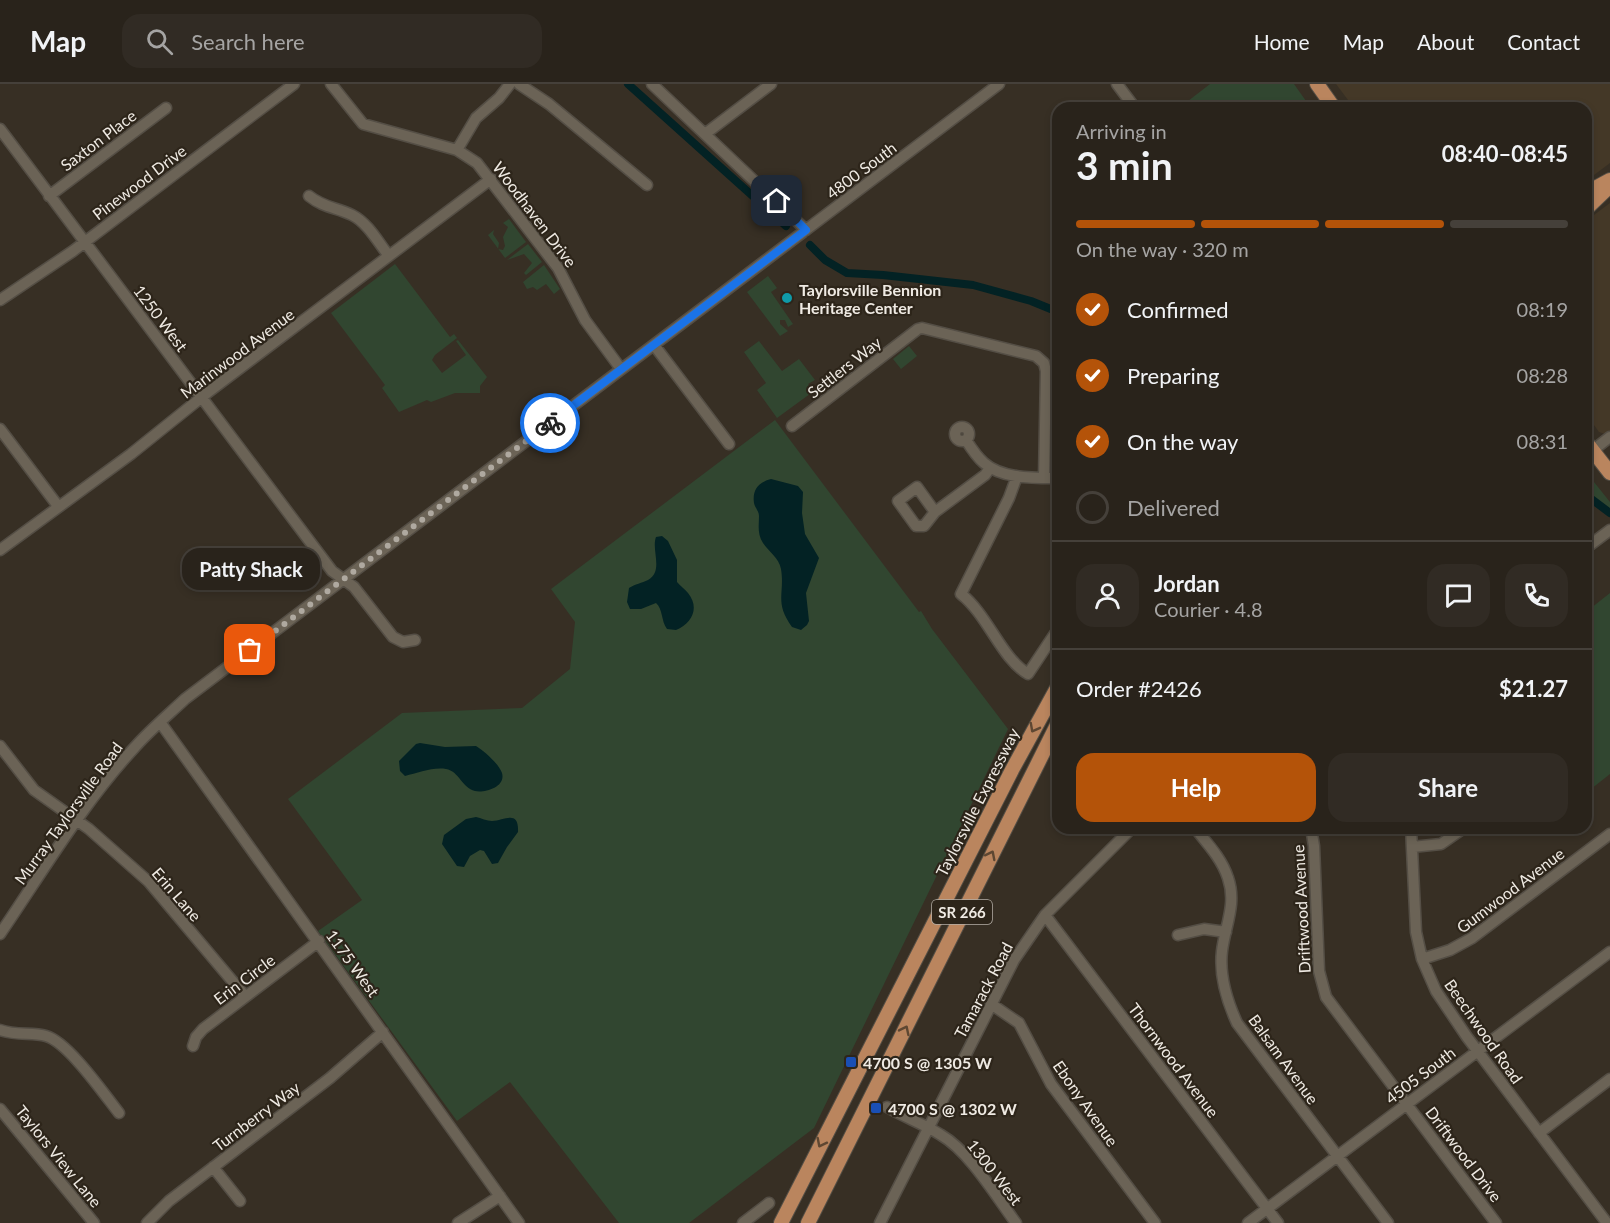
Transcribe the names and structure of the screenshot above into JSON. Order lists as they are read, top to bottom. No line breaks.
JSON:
{"streets":{"main road":["Taylorsville Expressway","SR 266"],"street":["Saxton Place","4800 South","Pinewood Drive","Woodhaven Drive","1250 West","Marinwood Avenue","Settlers Way","Murray Taylorsville Road","Gumwood Avenue","Erin Lane","Driftwood Avenue","1175 West","Erin Circle","Tamarack Road","Beechwood Road","Balsam Avenue","Thornwood Avenue","4505 South","Ebony Avenue","Turnberry Way","Driftwood Drive","Taylors View Lane","1300 West"]},"crossings":[["Saxton Place","1250 West"],["4800 South","Murray Taylorsville Road"],["Pinewood Drive","1250 West"],["Woodhaven Drive","Marinwood Avenue"],["Woodhaven Drive","Murray Taylorsville Road"],["1250 West","Marinwood Avenue"],["1250 West","Murray Taylorsville Road"],["Murray Taylorsville Road","Erin Lane"],["Murray Taylorsville Road","1175 West"],["Gumwood Avenue","Beechwood Road"],["Erin Lane","Erin Circle"],["Driftwood Avenue","4505 South"],["Driftwood Avenue","Driftwood Drive"],["1175 West","Erin Circle"],["1175 West","Turnberry Way"],["Tamarack Road","Thornwood Avenue"],["Tamarack Road","Ebony Avenue"],["Tamarack Road","1300 West"],["Beechwood Road","4505 South"],["Balsam Avenue","4505 South"],["Thornwood Avenue","4505 South"],["4505 South","Driftwood Drive"]],"places":{"other":["Taylorsville Bennion Heritage Center","Patty Shack"],"transit":["4700 S @ 1305 W","4700 S @ 1302 W"]},"page":{"header":"Map","search":"Search here","nav":["Home","Map","About","Contact"],"heading":["3 min","Arriving in","08:40–08:45"],"panel":["Jordan","Courier · 4.8","Order #2426","$21.27"],"bar":"On the way · 320 m","list":[["Confirmed","08:19"],["Preparing","08:28"],["On the way","08:31"],"Delivered"],"bubble":"Patty Shack","buttons":["Help","Share"]}}
